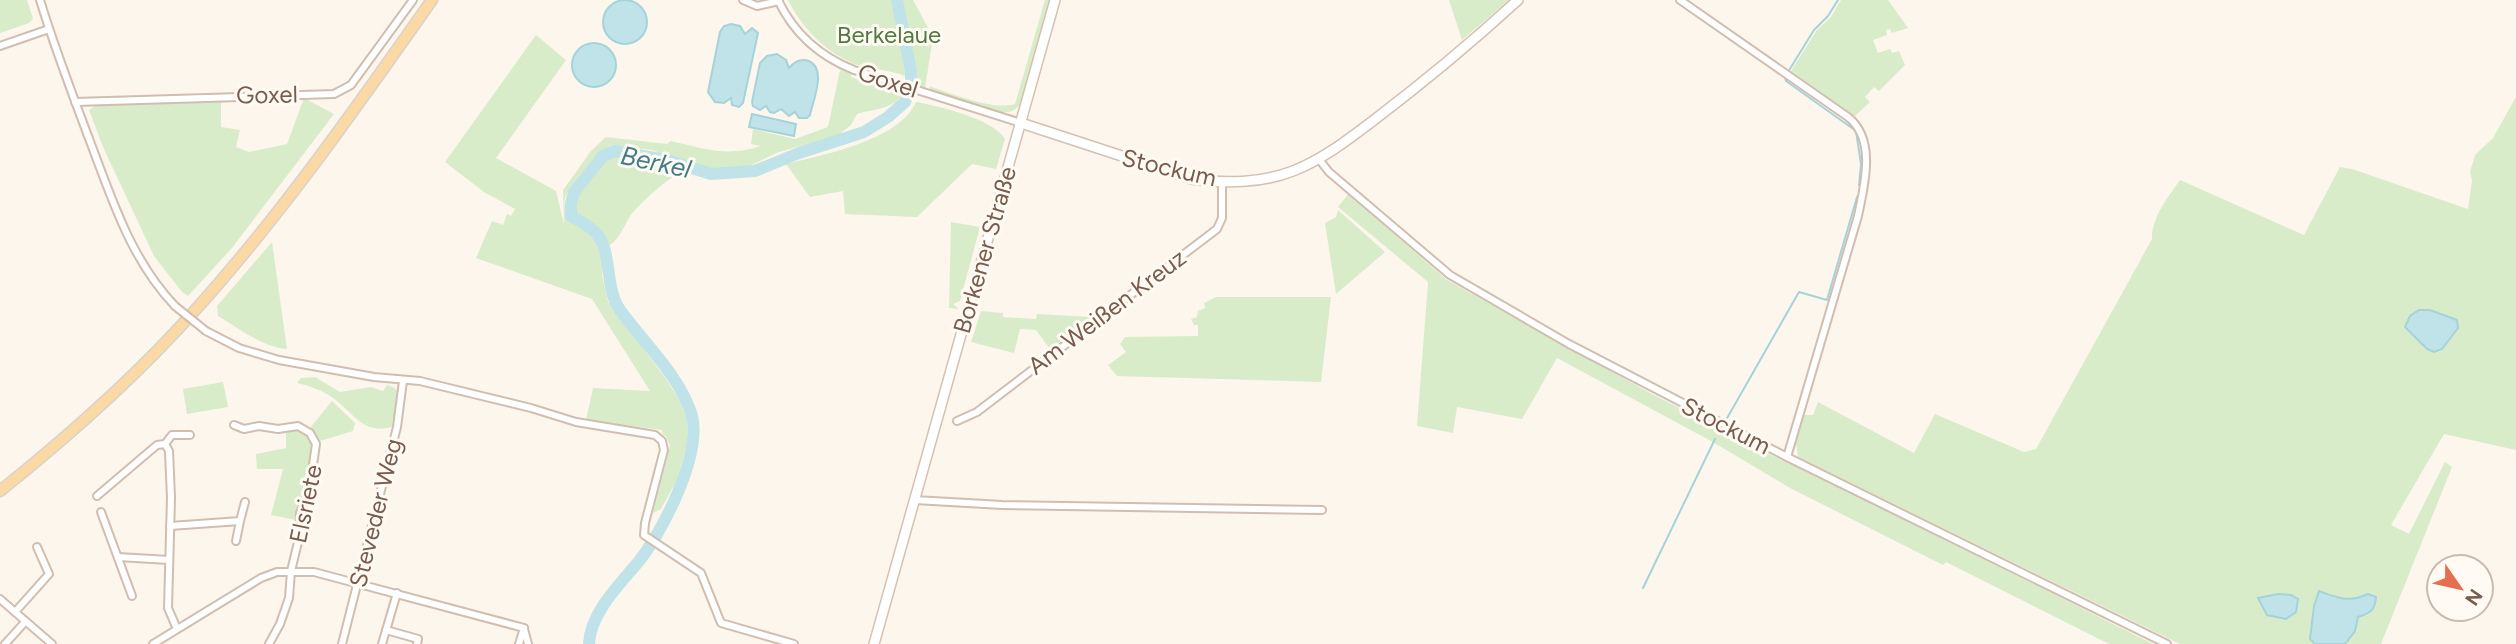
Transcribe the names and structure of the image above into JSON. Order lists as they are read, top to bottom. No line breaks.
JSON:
{"streets":{"street":["Goxel","Stockum","Borkener Straße","Am Weißen Kreuz","Elsriete","Steveder Weg"]},"crossings":[["Goxel","Stockum"],["Goxel","Borkener Straße"],["Stockum","Borkener Straße"],["Stockum","Am Weißen Kreuz"]],"water":["Berkel"],"parks":["Berkelaue"],"north":"bottom right"}
